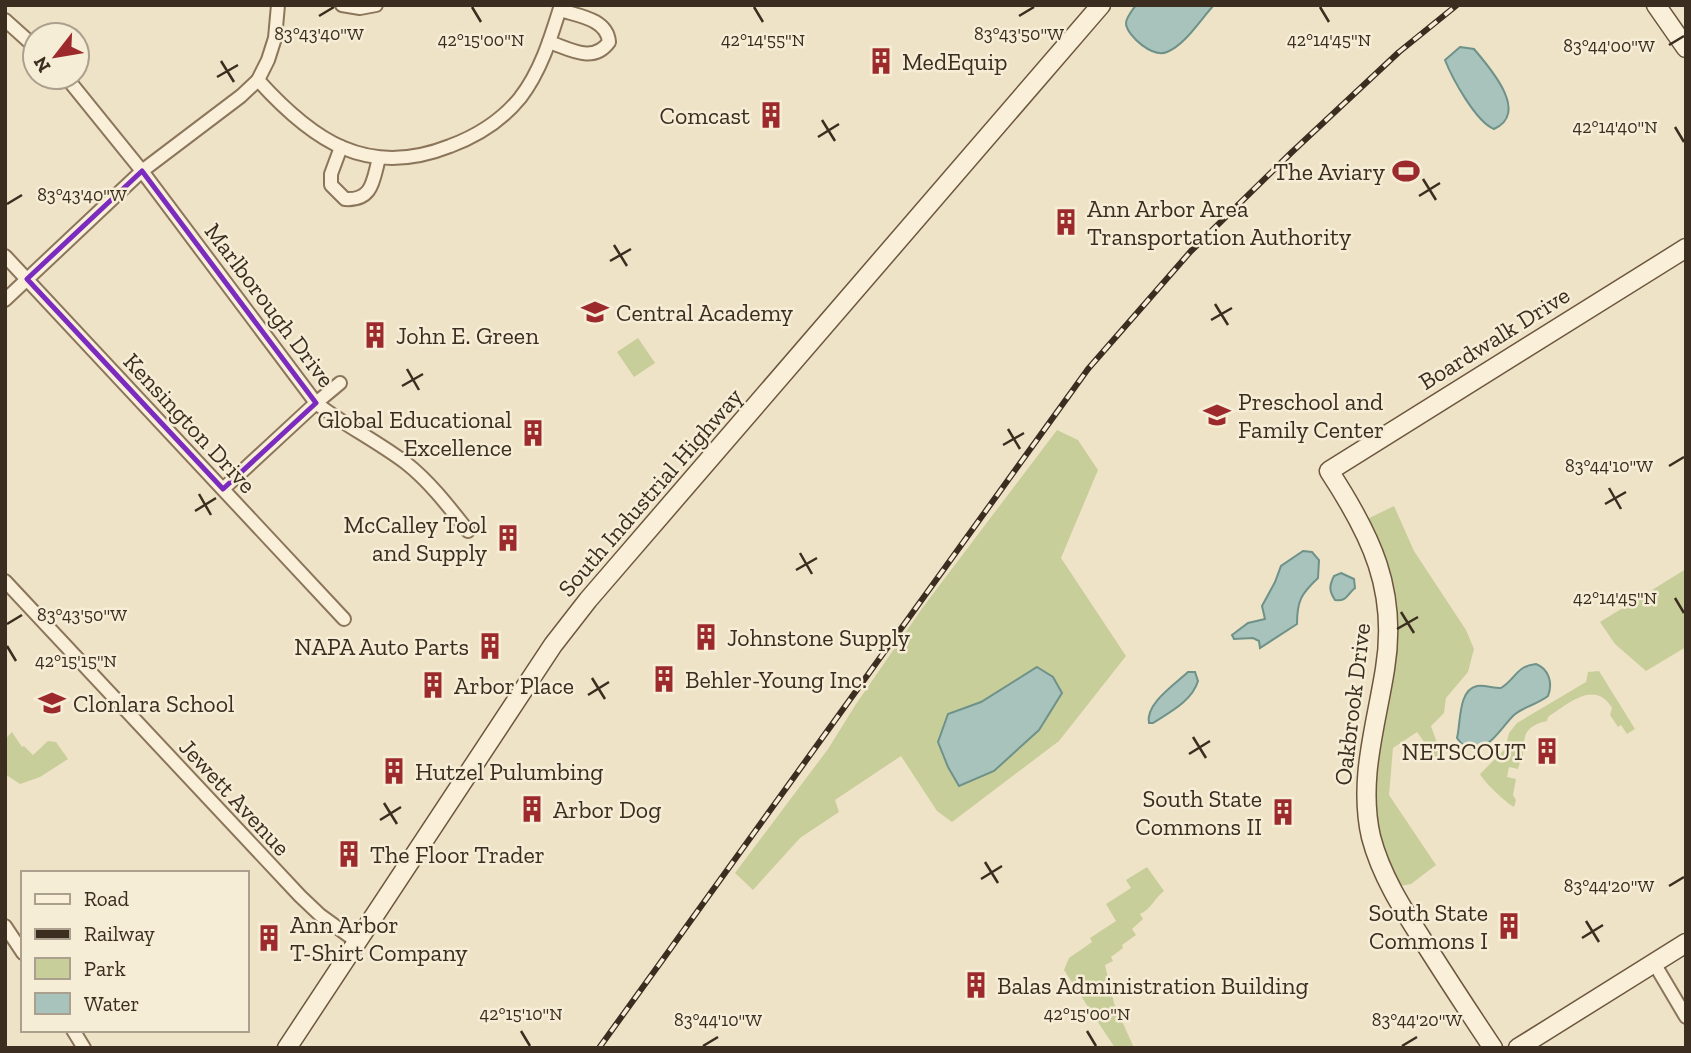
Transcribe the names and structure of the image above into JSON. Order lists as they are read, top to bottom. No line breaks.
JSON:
{"streets":{"street":["Marlborough Drive","Boardwalk Drive","Kensington Drive","South Industrial Highway","Oakbrook Drive","Jewett Avenue"]},"crossings":[["Boardwalk Drive","Oakbrook Drive"],["South Industrial Highway","Jewett Avenue"]],"places":{"building":["MedEquip","Comcast","Ann Arbor Area Transportation Authority","John E. Green","Global Educational Excellence","McCalley Tool and Supply","Johnstone Supply","NAPA Auto Parts","Behler-Young Inc.","Arbor Place","NETSCOUT","Hutzel Pulumbing","Arbor Dog","South State Commons II","The Floor Trader","South State Commons I","Ann Arbor T-Shirt Company","Balas Administration Building"],"sports":["The Aviary"],"school or university":["Central Academy","Preschool and Family Center","Clonlara School"]},"legend":["Road","Railway","Park","Water"],"north":"bottom left","coordinates":["83°43'40\"W","83°43'50\"W","42°15'00\"N","42°14'55\"N","42°14'45\"N","83°44'00\"W","42°14'40\"N","83°44'10\"W","42°15'15\"N","83°44'20\"W","42°15'10\"N"]}
